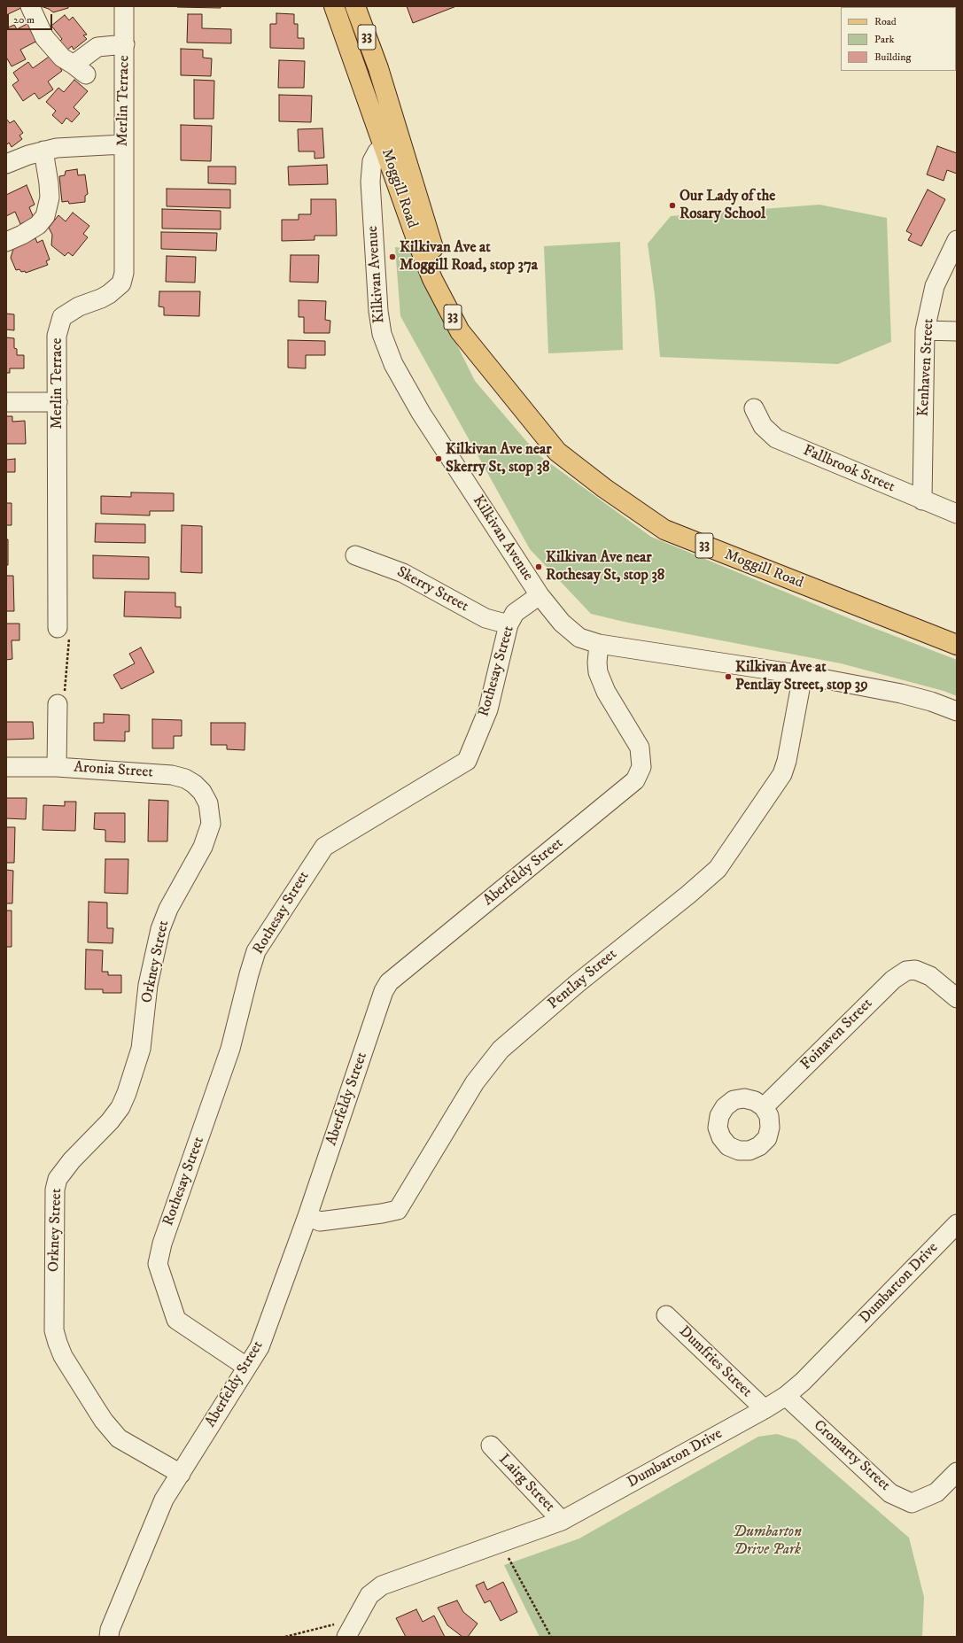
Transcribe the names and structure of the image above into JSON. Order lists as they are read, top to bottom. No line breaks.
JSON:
{"streets":{"main road":["33","Moggill Road"],"street":["Merlin Terrace","Kilkivan Avenue","Kenhaven Street","Fallbrook Street","Skerry Street","Rothesay Street","Aronia Street","Aberfeldy Street","Orkney Street","Pentlay Street","Foinaven Street","Dumbarton Drive","Dumfries Street","Cromarty Street","Lairg Street"]},"crossings":[["Moggill Road","Kilkivan Avenue"],["Kilkivan Avenue","Rothesay Street"],["Kilkivan Avenue","Aberfeldy Street"],["Kilkivan Avenue","Pentlay Street"],["Kenhaven Street","Fallbrook Street"],["Skerry Street","Rothesay Street"],["Rothesay Street","Aberfeldy Street"],["Aronia Street","Orkney Street"],["Aberfeldy Street","Orkney Street"],["Aberfeldy Street","Pentlay Street"],["Dumbarton Drive","Dumfries Street"],["Dumbarton Drive","Cromarty Street"],["Dumbarton Drive","Lairg Street"]],"parks":["Dumbarton Drive Park"],"places":["Our Lady of the Rosary School","Kilkivan Ave at Moggill Road, stop 37a","Kilkivan Ave near Skerry St, stop 38","Kilkivan Ave near Rothesay St, stop 38","Kilkivan Ave at Pentlay Street, stop 39"],"legend":["Road","Park","Building"],"scale_bar":"20 m"}
